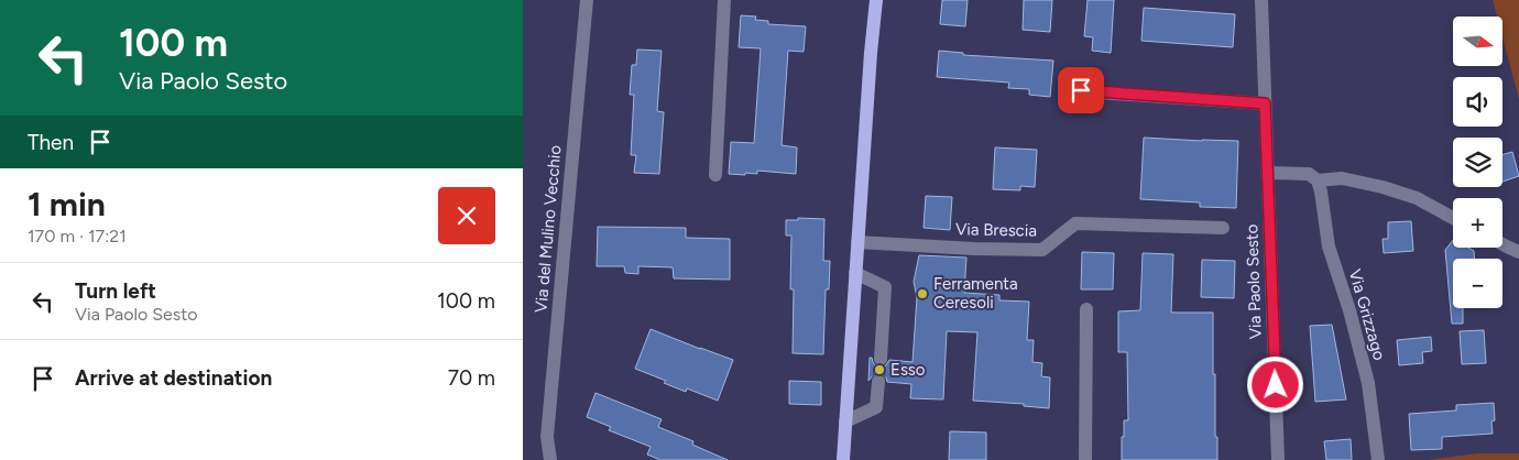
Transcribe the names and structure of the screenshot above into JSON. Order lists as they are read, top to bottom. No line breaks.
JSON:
{"streets":{"street":["Via del Mulino Vecchio","Via Brescia","Via Paolo Sesto","Via Grizzago"]},"places":["Ferramenta Ceresoli","Esso"],"north":"right","page":{"turn":["100 m","Via Paolo Sesto"],"map_buttons":["+","−"],"then":"Then","heading":["1 min","170 m · 17:21"],"list":[{"name":"Turn left","note":"Via Paolo Sesto","value":"100 m"},{"name":"Arrive at destination","value":"70 m"}]}}
